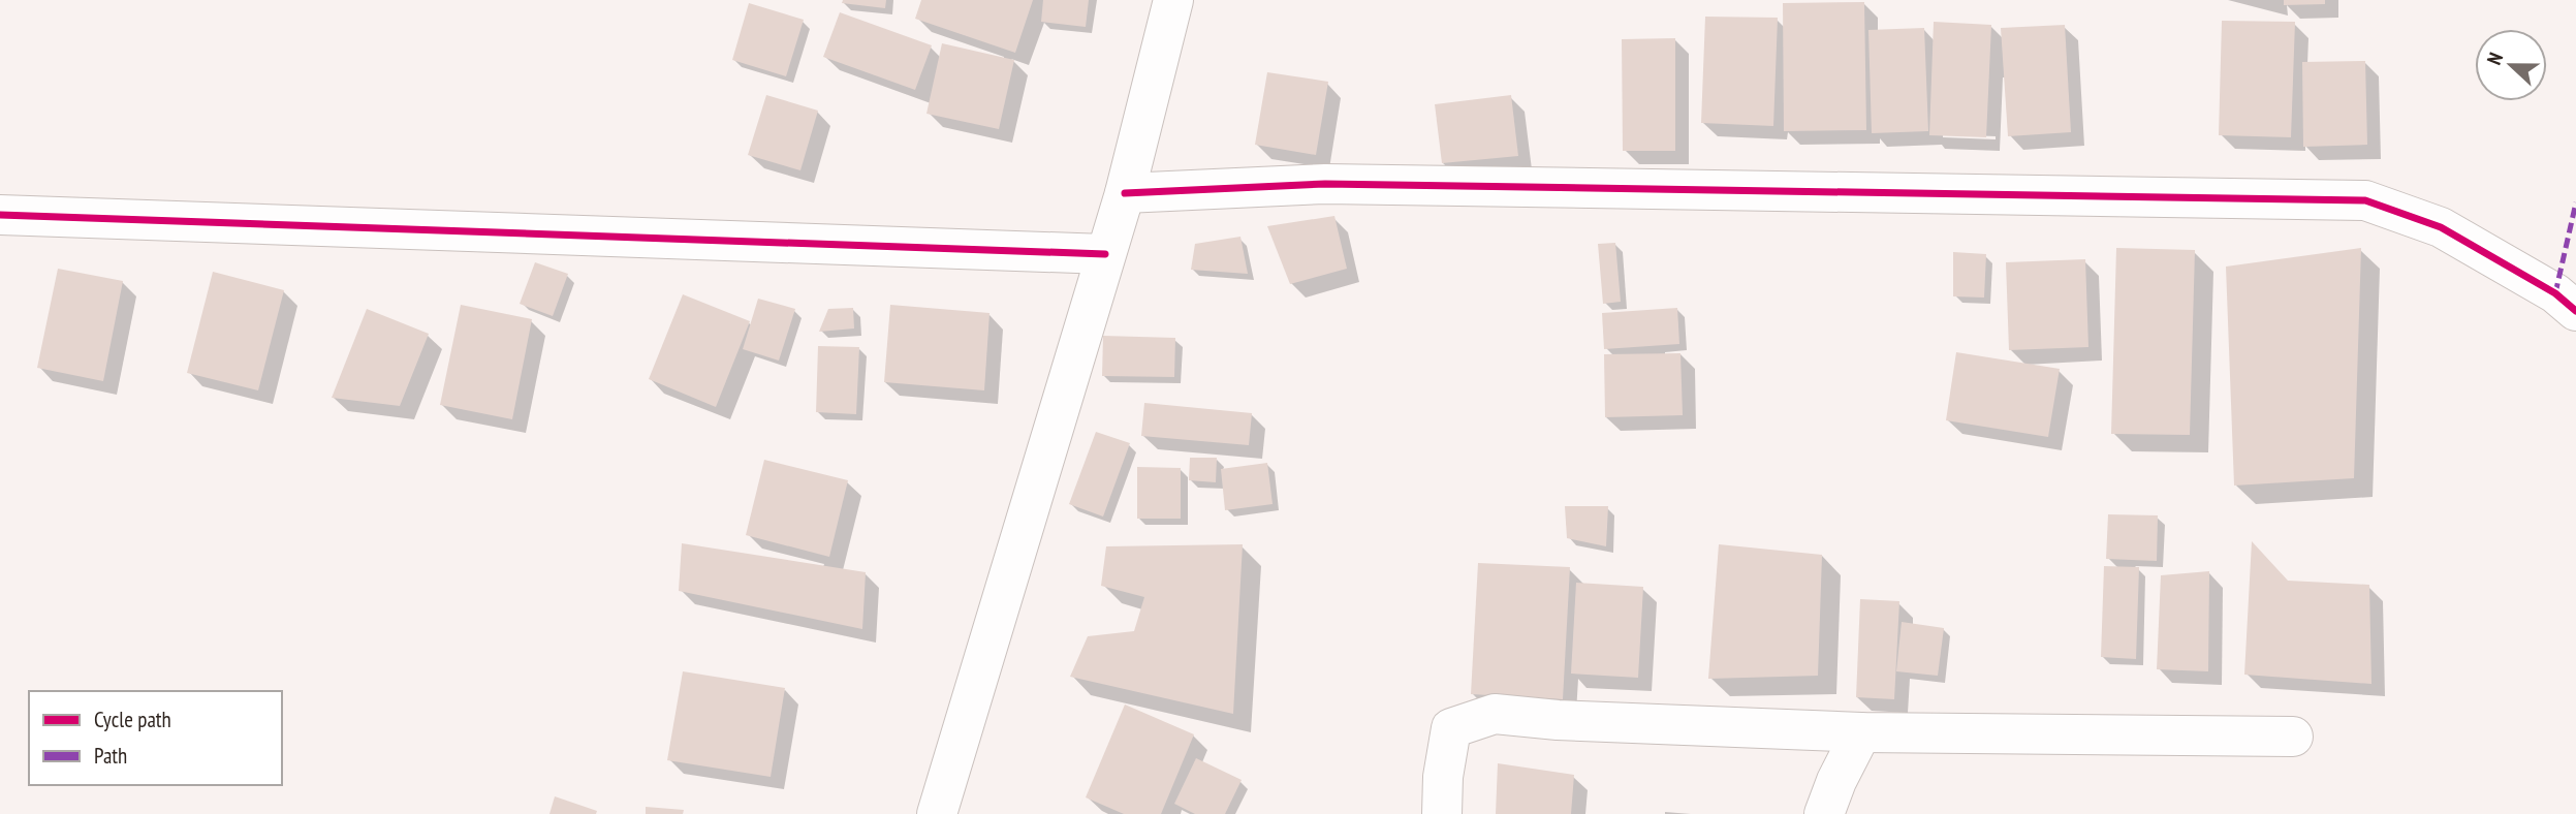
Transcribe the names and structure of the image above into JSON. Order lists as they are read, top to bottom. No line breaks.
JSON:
{"legend":["Cycle path","Path"],"north":"left"}
